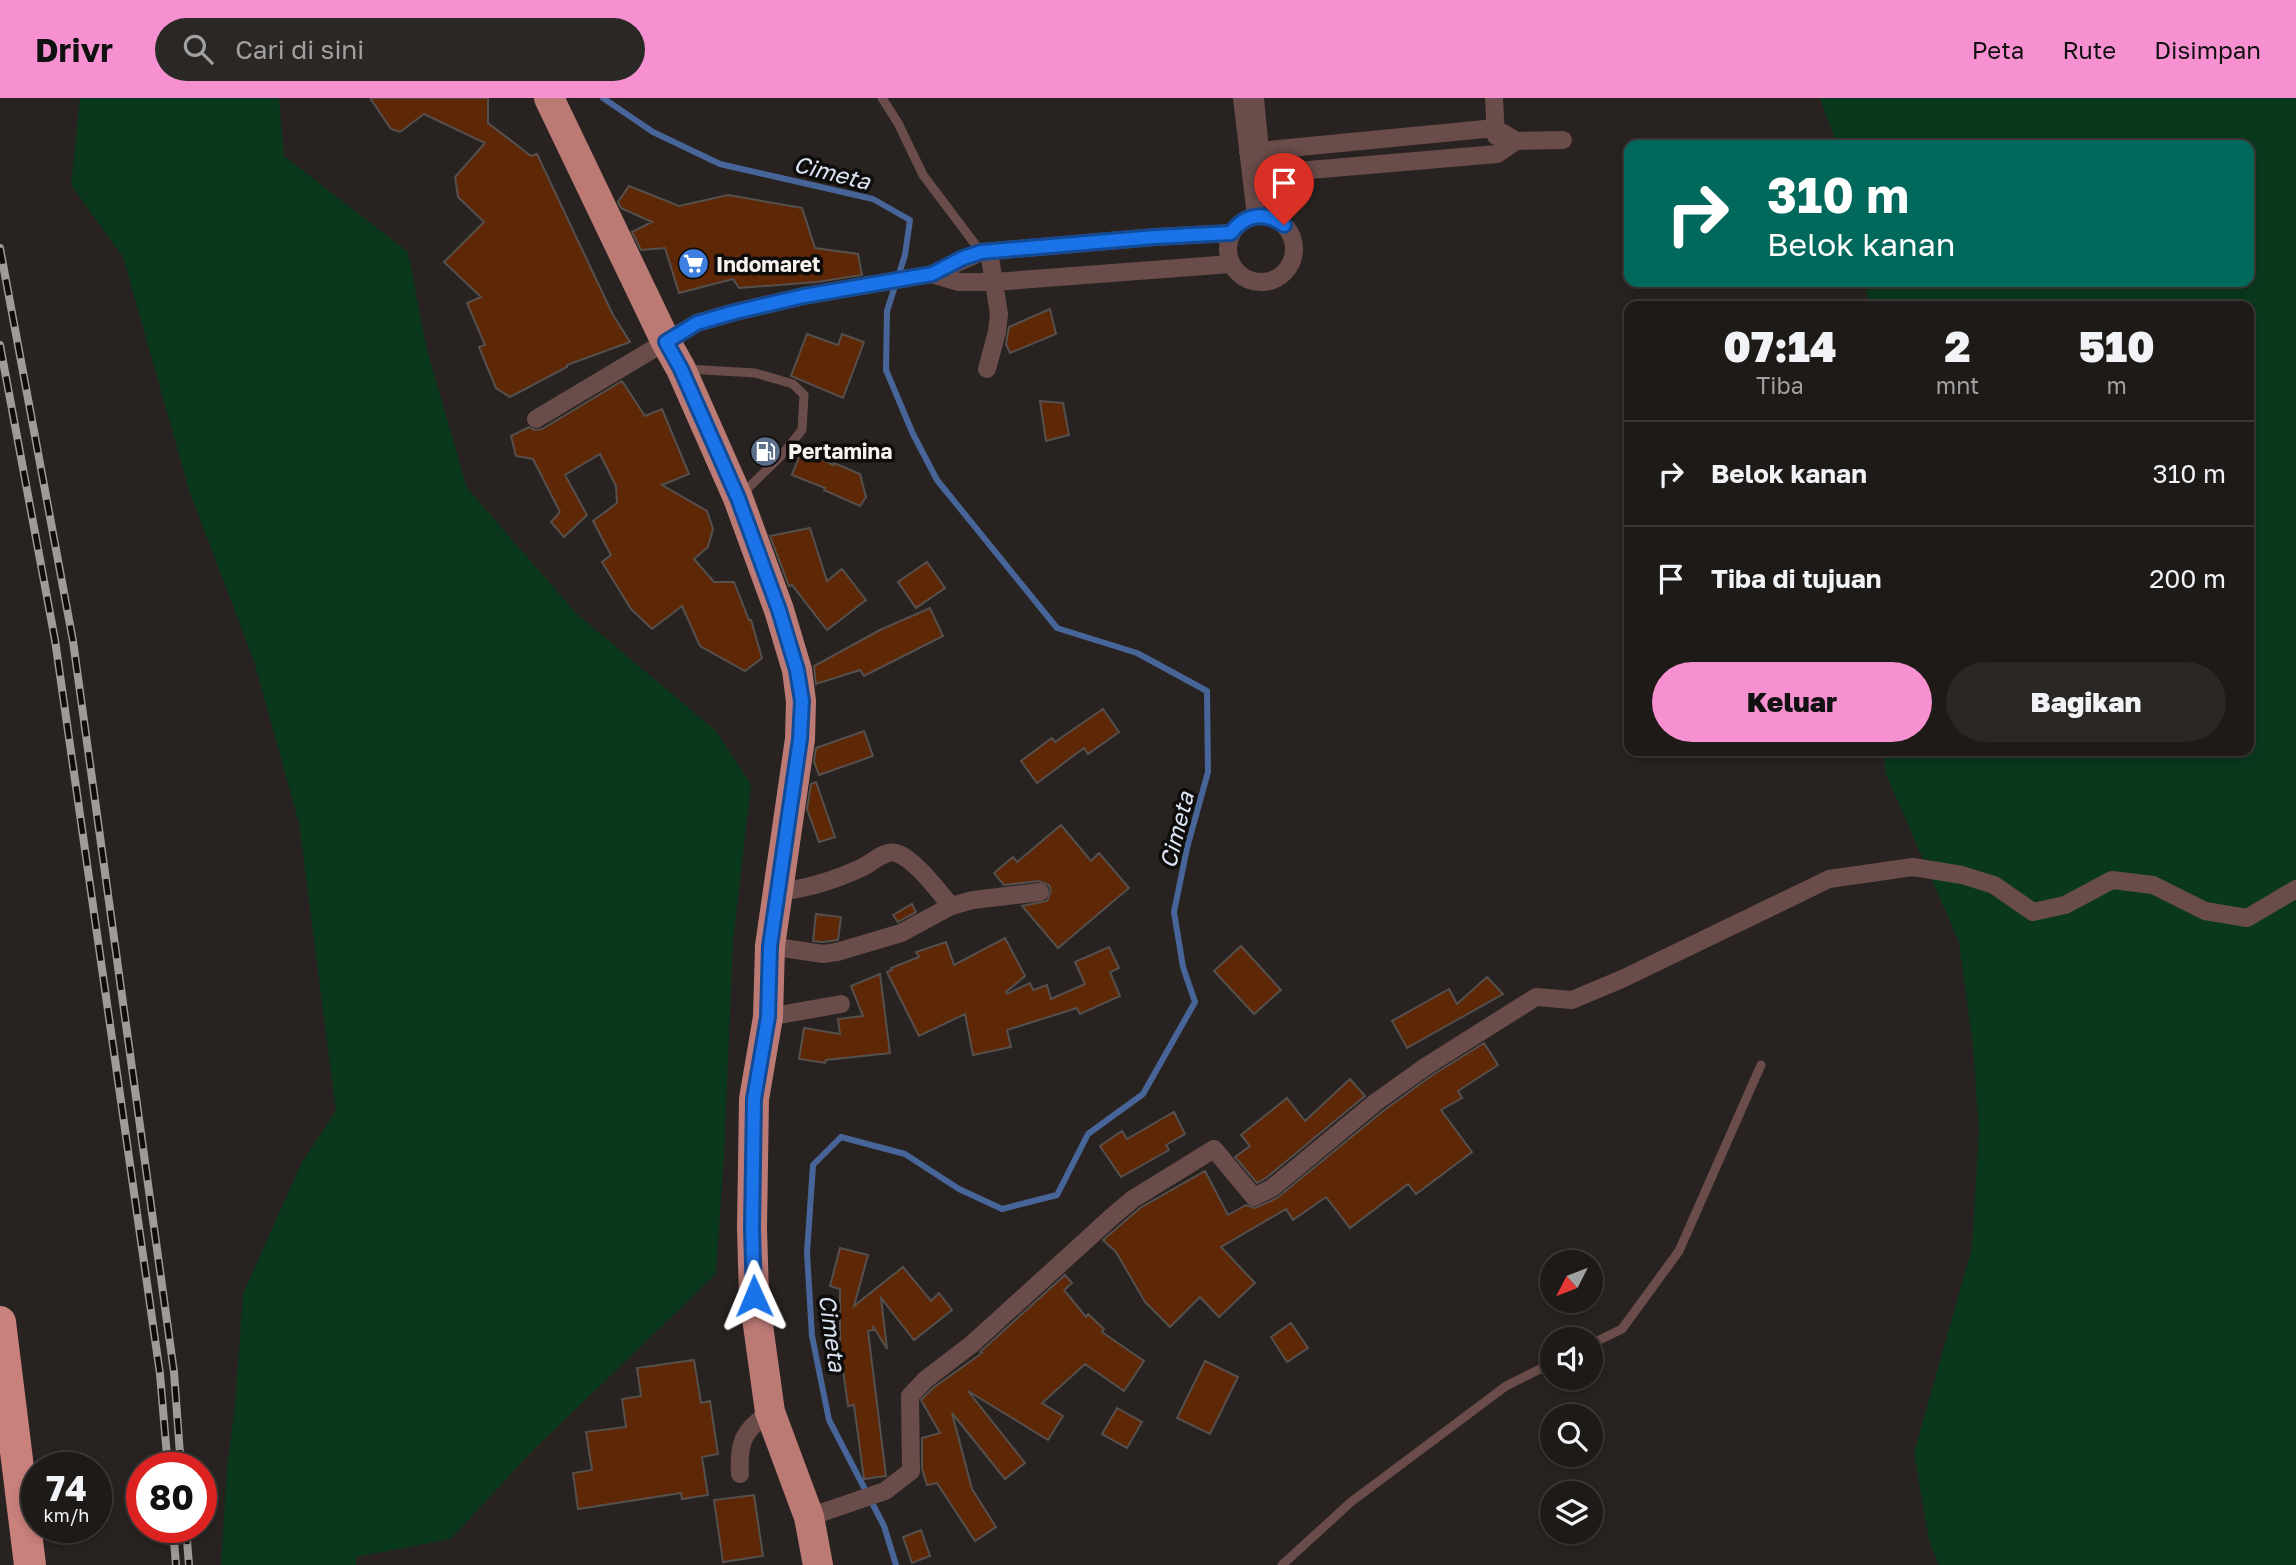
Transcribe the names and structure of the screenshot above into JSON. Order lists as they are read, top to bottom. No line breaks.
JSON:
{"water":["Cimeta"],"places":{"supermarket":["Indomaret"],"fuel station":["Pertamina"]},"north":"bottom left","page":{"header":"Drivr","search":"Cari di sini","nav":["Peta","Rute","Disimpan"],"turn":["310 m","Belok kanan"],"eta":["07:14","Tiba","2","mnt","510","m"],"list":[{"name":"Belok kanan","value":"310 m"},{"name":"Tiba di tujuan","value":"200 m"}],"buttons":["Keluar","Bagikan"],"speed":"74 km/h","limit":"80"}}
